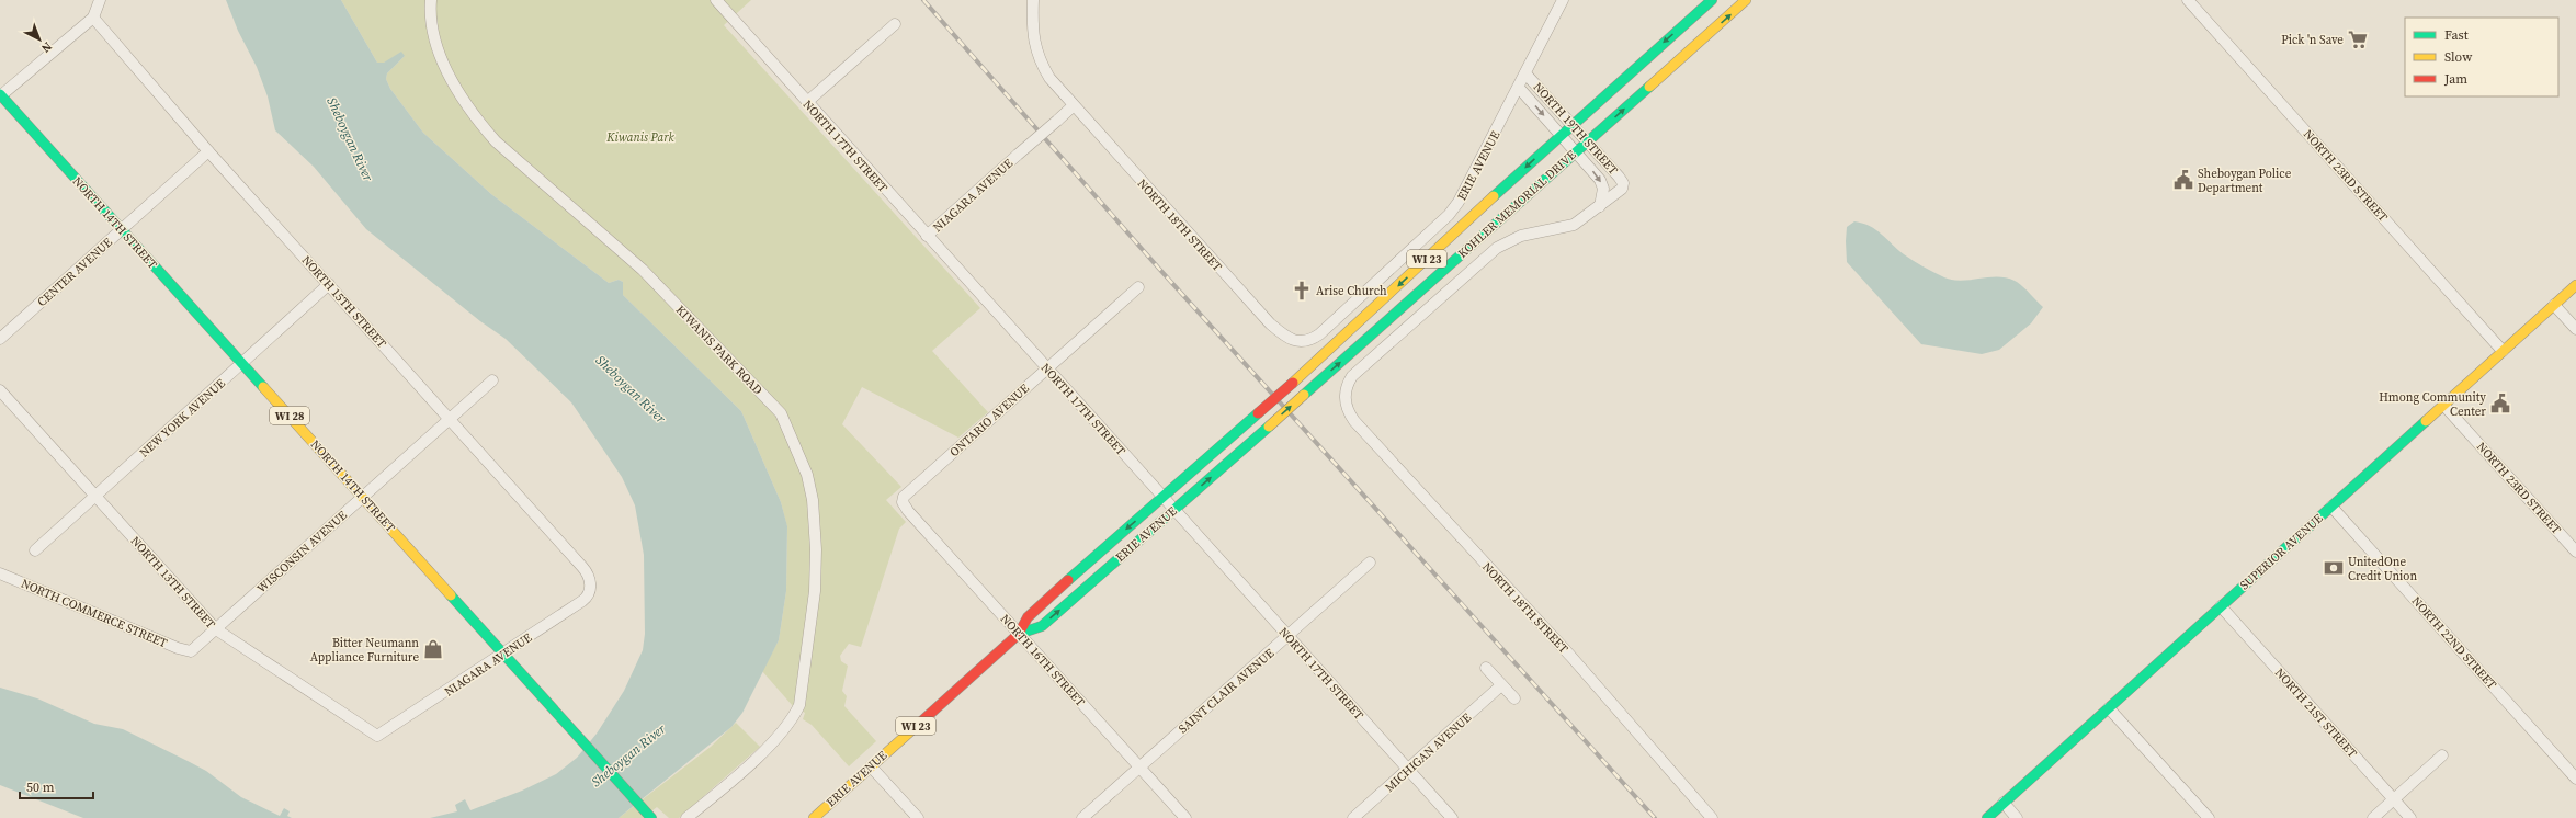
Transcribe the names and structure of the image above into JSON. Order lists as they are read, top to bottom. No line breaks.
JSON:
{"streets":{"main road":["ERIE AVENUE","KOHLER MEMORIAL DRIVE","NORTH 14TH STREET","WI 23","WI 28","SUPERIOR AVENUE"],"street":["NORTH 19TH STREET","NORTH 17TH STREET","NORTH 23RD STREET","NIAGARA AVENUE","NORTH 18TH STREET","CENTER AVENUE","NORTH 15TH STREET","KIWANIS PARK ROAD","NEW YORK AVENUE","ONTARIO AVENUE","WISCONSIN AVENUE","NORTH 13TH STREET","NORTH COMMERCE STREET","NORTH 22ND STREET","NORTH 16TH STREET","SAINT CLAIR AVENUE","NORTH 21ST STREET","MICHIGAN AVENUE"]},"crossings":[["NORTH 19TH STREET","ERIE AVENUE"],["NORTH 19TH STREET","KOHLER MEMORIAL DRIVE"],["NORTH 19TH STREET","NORTH 18TH STREET"],["NORTH 17TH STREET","ERIE AVENUE"],["NORTH 17TH STREET","NIAGARA AVENUE"],["NORTH 17TH STREET","ONTARIO AVENUE"],["NORTH 17TH STREET","SAINT CLAIR AVENUE"],["NORTH 17TH STREET","MICHIGAN AVENUE"],["ERIE AVENUE","KOHLER MEMORIAL DRIVE"],["ERIE AVENUE","NORTH 18TH STREET"],["ERIE AVENUE","NORTH 16TH STREET"],["NORTH 23RD STREET","SUPERIOR AVENUE"],["NIAGARA AVENUE","NORTH 14TH STREET"],["NIAGARA AVENUE","NORTH 18TH STREET"],["NIAGARA AVENUE","NORTH 15TH STREET"],["NIAGARA AVENUE","NORTH 13TH STREET"],["NORTH 14TH STREET","CENTER AVENUE"],["NORTH 14TH STREET","NEW YORK AVENUE"],["NORTH 14TH STREET","WISCONSIN AVENUE"],["CENTER AVENUE","NORTH 15TH STREET"],["NORTH 15TH STREET","NEW YORK AVENUE"],["NORTH 15TH STREET","WISCONSIN AVENUE"],["NEW YORK AVENUE","NORTH 13TH STREET"],["ONTARIO AVENUE","NORTH 16TH STREET"],["WISCONSIN AVENUE","NORTH 13TH STREET"],["WISCONSIN AVENUE","NORTH COMMERCE STREET"],["SUPERIOR AVENUE","NORTH 22ND STREET"],["SUPERIOR AVENUE","NORTH 21ST STREET"],["NORTH 16TH STREET","SAINT CLAIR AVENUE"]],"water":["Sheboygan River"],"parks":["Kiwanis Park"],"places":{"supermarket":["Pick 'n Save"],"public building":["Sheboygan Police Department","Hmong Community Center"],"church":["Arise Church"],"bank":["UnitedOne Credit Union"],"shop":["Bitter Neumann Appliance Furniture"]},"legend":["Fast","Slow","Jam"],"scale_bar":"50 m","north":"bottom right"}
